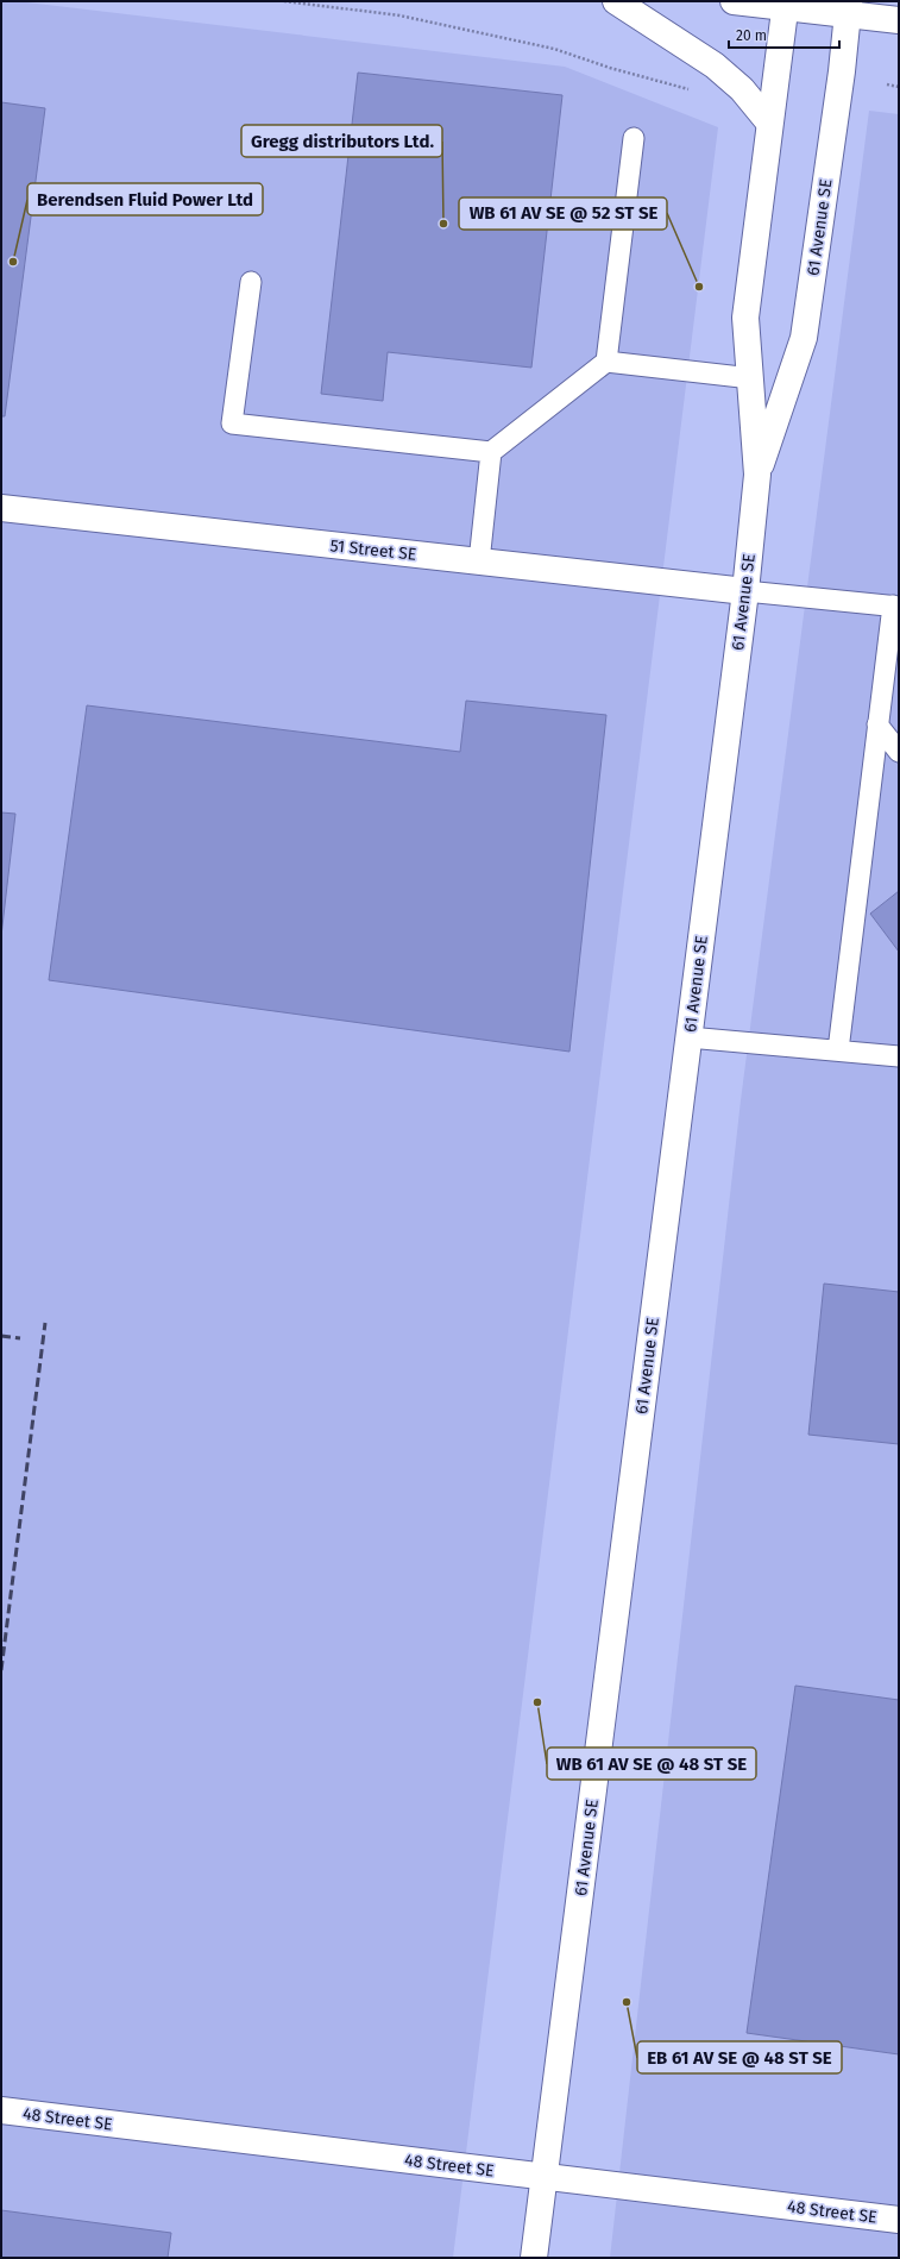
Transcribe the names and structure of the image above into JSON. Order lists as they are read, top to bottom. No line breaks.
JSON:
{"streets":{"street":["61 Avenue SE","51 Street SE","48 Street SE"]},"crossings":[["61 Avenue SE","51 Street SE"],["61 Avenue SE","48 Street SE"]],"places":["Gregg distributors Ltd.","Berendsen Fluid Power Ltd","WB 61 AV SE @ 52 ST SE","WB 61 AV SE @ 48 ST SE","EB 61 AV SE @ 48 ST SE"],"scale_bar":"20 m"}
